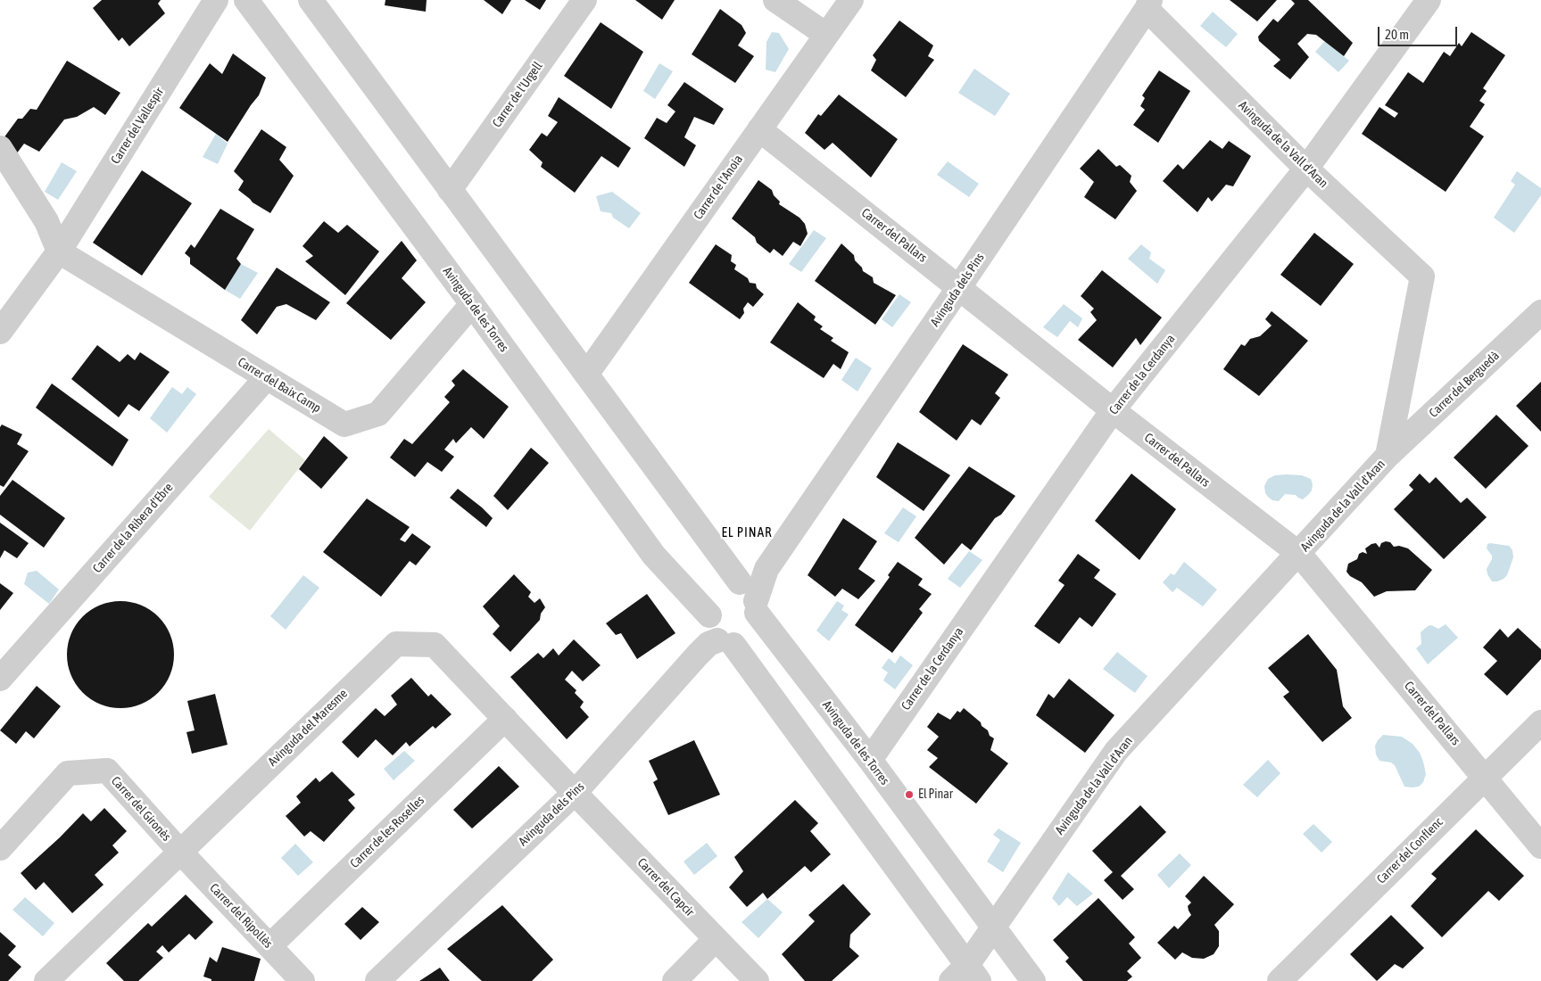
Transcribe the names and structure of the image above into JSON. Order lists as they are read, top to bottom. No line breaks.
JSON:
{"streets":{"street":["Carrer de l'Urgell","Carrer del Vallespir","Avinguda de la Vall d'Aran","Carrer de l'Anoia","Carrer del Pallars","Avinguda dels Pins","Avinguda de les Torres","Carrer de la Cerdanya","Carrer del Berguedà","Carrer del Baix Camp","Carrer de la Ribera d'Ebre","Avinguda del Maresme","Carrer del Gironès","Carrer de les Roselles","Carrer del Conflenc","Carrer del Capcir","Carrer del Ripollès"]},"crossings":[["Carrer de l'Urgell","Avinguda de les Torres"],["Carrer del Vallespir","Carrer del Baix Camp"],["Avinguda de la Vall d'Aran","Carrer del Pallars"],["Avinguda de la Vall d'Aran","Avinguda dels Pins"],["Avinguda de la Vall d'Aran","Avinguda de les Torres"],["Avinguda de la Vall d'Aran","Carrer de la Cerdanya"],["Avinguda de la Vall d'Aran","Carrer del Berguedà"],["Carrer de l'Anoia","Carrer del Pallars"],["Carrer de l'Anoia","Avinguda de les Torres"],["Carrer del Pallars","Avinguda dels Pins"],["Carrer del Pallars","Carrer de la Cerdanya"],["Carrer del Pallars","Carrer del Conflenc"],["Avinguda dels Pins","Avinguda de les Torres"],["Avinguda dels Pins","Avinguda del Maresme"],["Avinguda dels Pins","Carrer del Capcir"],["Avinguda de les Torres","Carrer de la Cerdanya"],["Avinguda de les Torres","Carrer del Baix Camp"],["Carrer del Baix Camp","Carrer de la Ribera d'Ebre"],["Avinguda del Maresme","Carrer del Gironès"],["Avinguda del Maresme","Carrer de les Roselles"],["Avinguda del Maresme","Carrer del Capcir"],["Avinguda del Maresme","Carrer del Ripollès"],["Carrer del Gironès","Carrer del Ripollès"],["Carrer de les Roselles","Carrer del Ripollès"]],"districts":["EL PINAR"],"places":["El Pinar"],"scale_bar":"20 m"}
